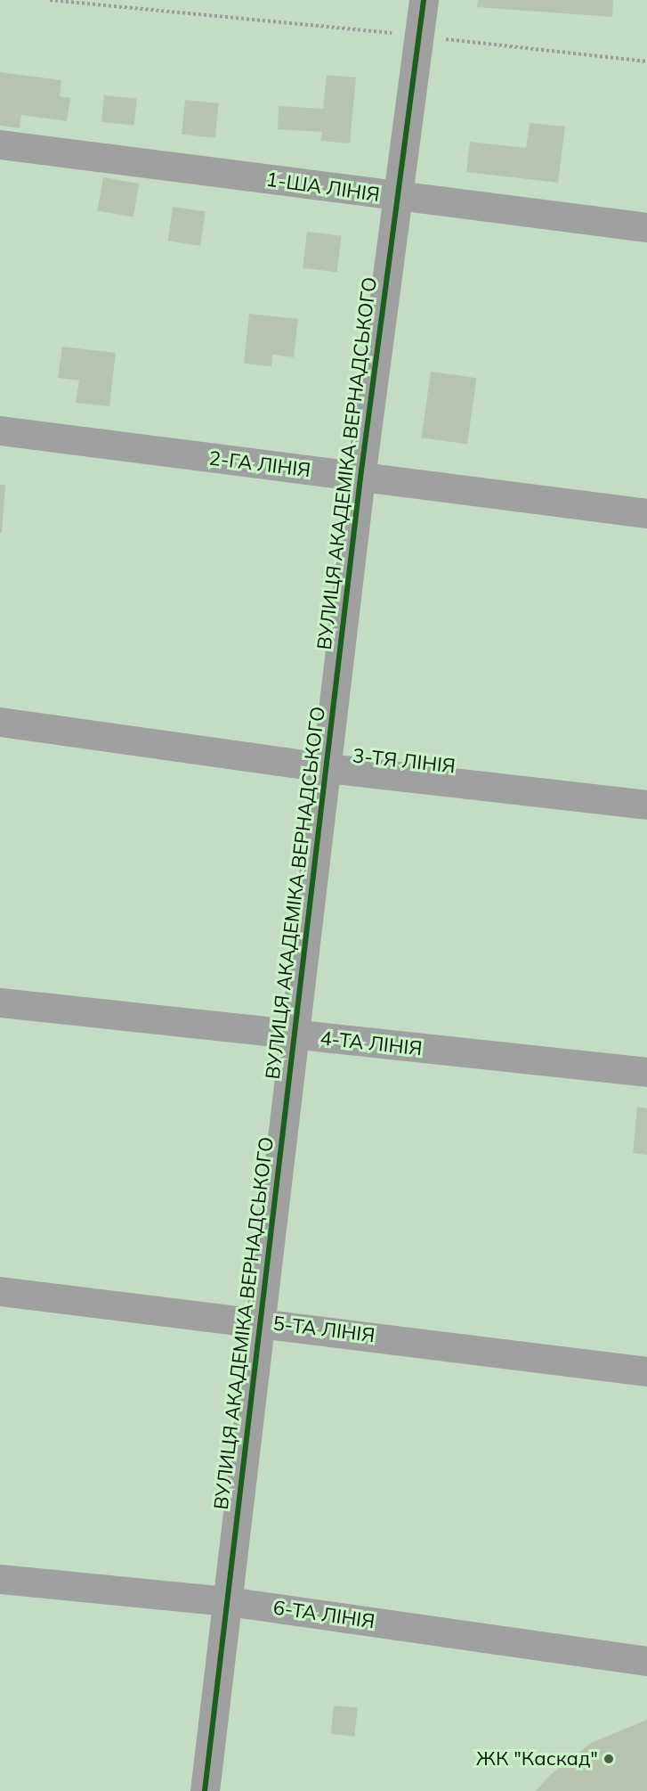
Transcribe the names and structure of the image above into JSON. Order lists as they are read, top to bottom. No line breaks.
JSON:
{"streets":{"street":["1-ША ЛІНІЯ","ВУЛИЦЯ АКАДЕМІКА ВЕРНАДСЬКОГО","2-ГА ЛІНІЯ","3-ТЯ ЛІНІЯ","4-ТА ЛІНІЯ","5-ТА ЛІНІЯ","6-ТА ЛІНІЯ"]},"crossings":[["1-ША ЛІНІЯ","ВУЛИЦЯ АКАДЕМІКА ВЕРНАДСЬКОГО"],["ВУЛИЦЯ АКАДЕМІКА ВЕРНАДСЬКОГО","2-ГА ЛІНІЯ"],["ВУЛИЦЯ АКАДЕМІКА ВЕРНАДСЬКОГО","3-ТЯ ЛІНІЯ"],["ВУЛИЦЯ АКАДЕМІКА ВЕРНАДСЬКОГО","4-ТА ЛІНІЯ"],["ВУЛИЦЯ АКАДЕМІКА ВЕРНАДСЬКОГО","5-ТА ЛІНІЯ"],["ВУЛИЦЯ АКАДЕМІКА ВЕРНАДСЬКОГО","6-ТА ЛІНІЯ"]],"places":["ЖК \"Каскад\""]}
